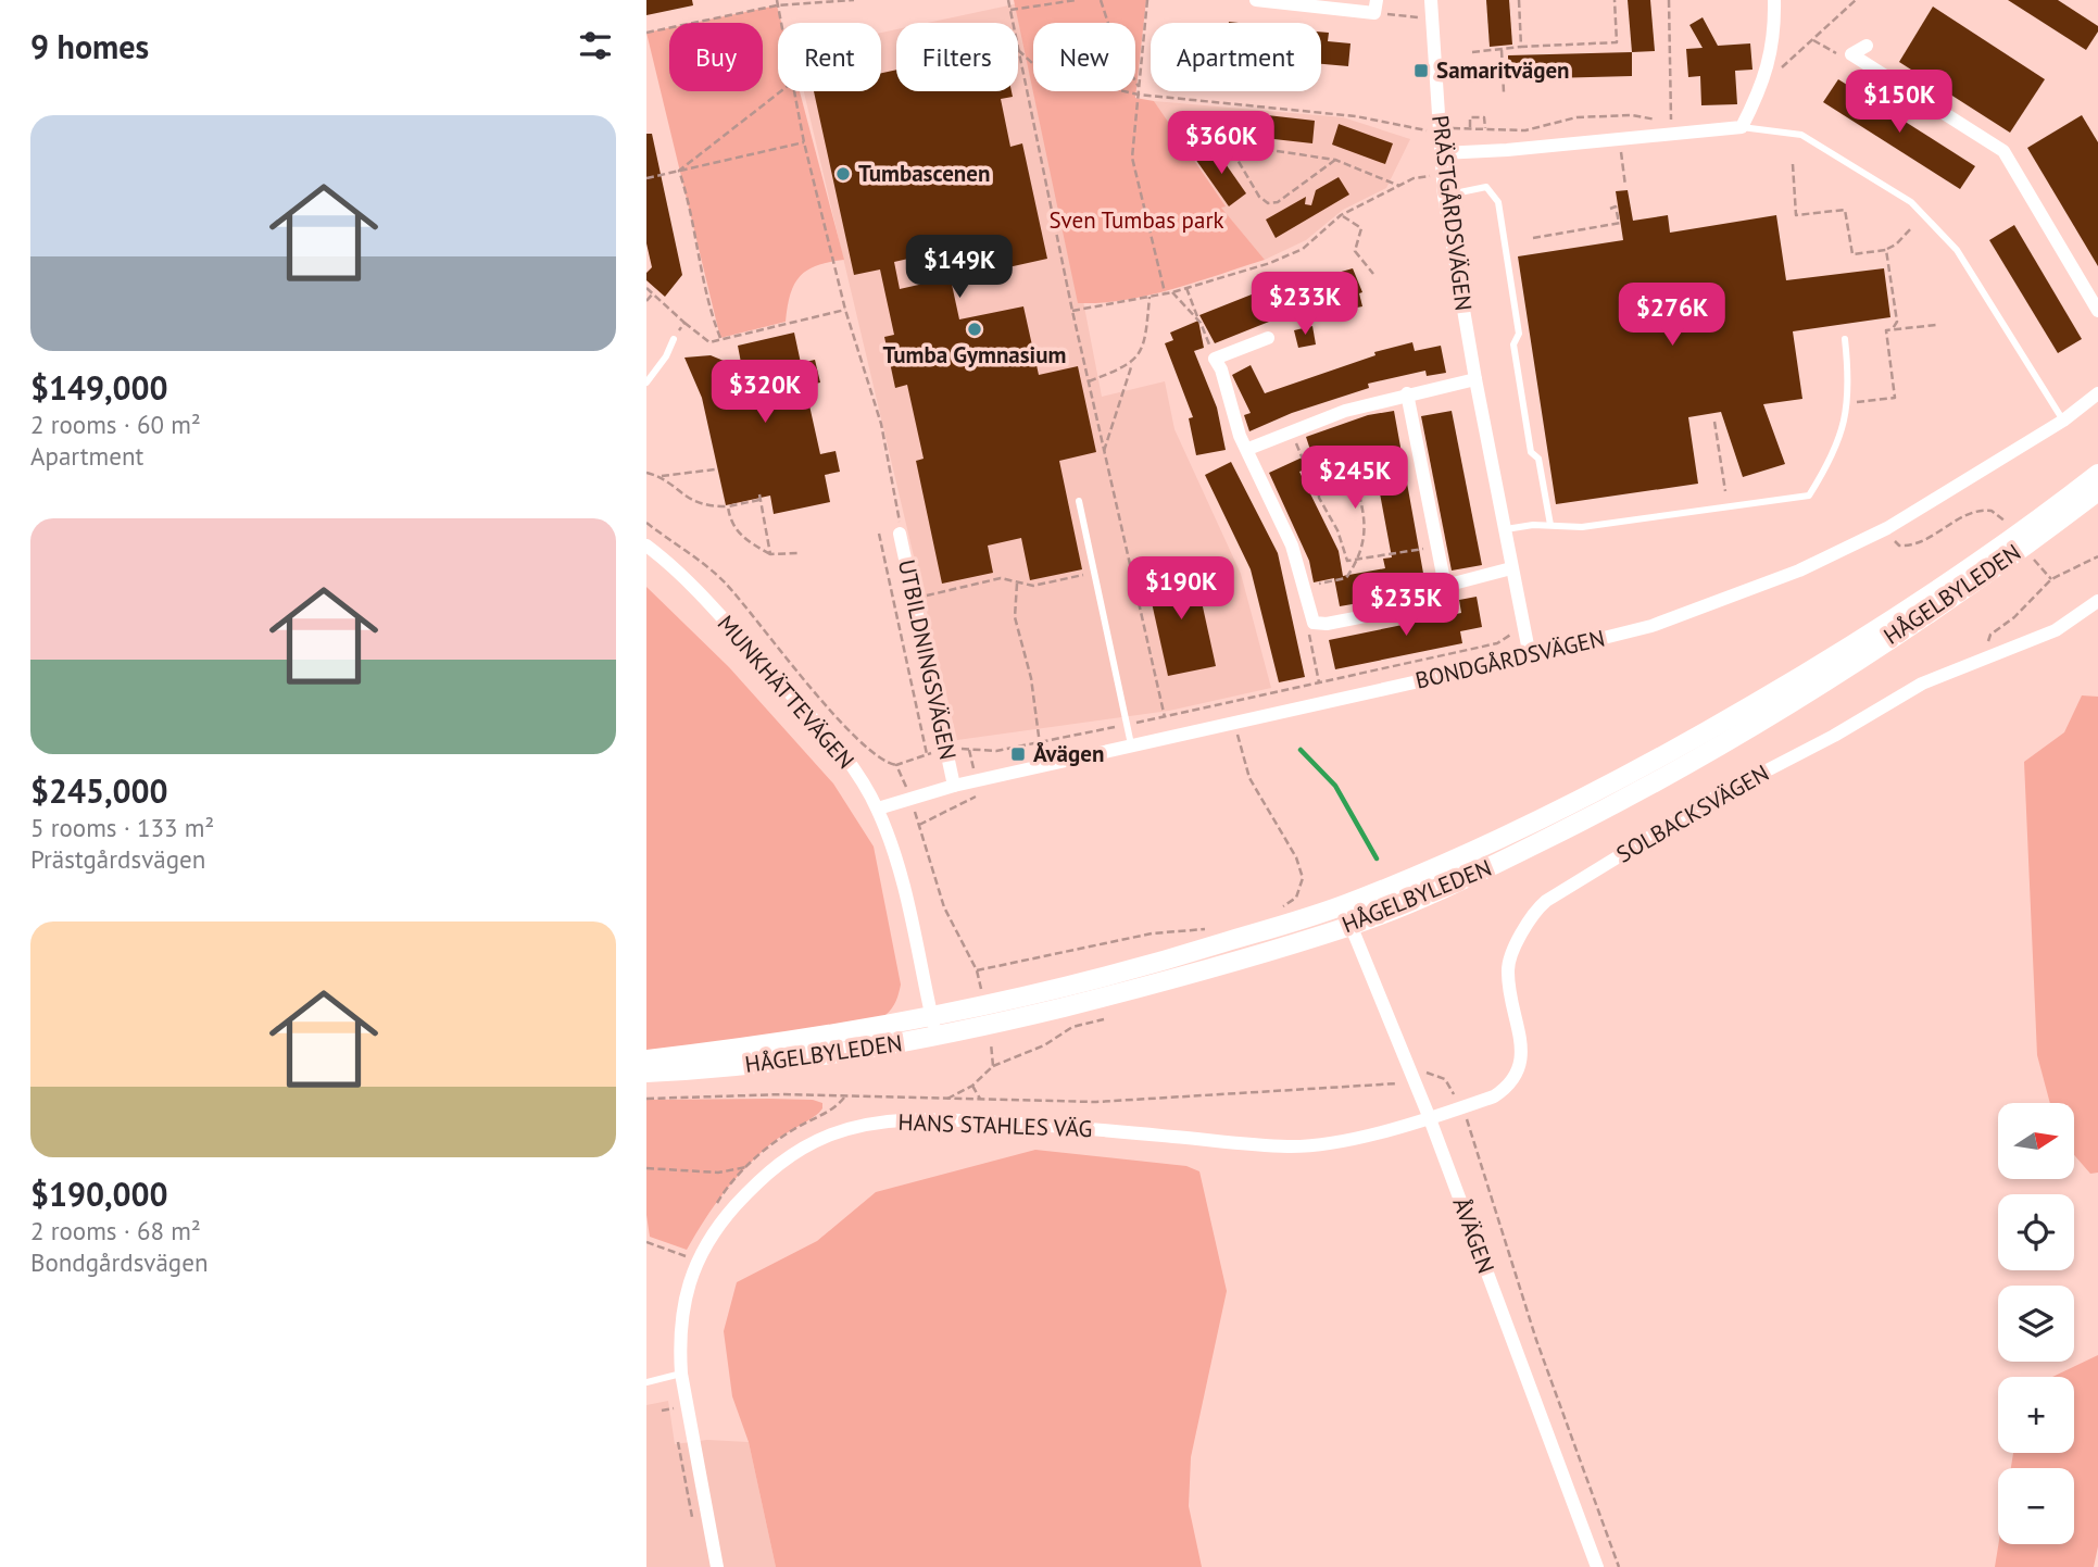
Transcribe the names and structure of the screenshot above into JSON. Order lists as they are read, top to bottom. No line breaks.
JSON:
{"streets":{"main road":["HÅGELBYLEDEN"],"street":["PRÄSTGÅRDSVÄGEN","UTBILDNINGSVÄGEN","BONDGÅRDSVÄGEN","MUNKHÄTTEVÄGEN","SOLBACKSVÄGEN","HANS STAHLES VÄG","ÅVÄGEN"]},"crossings":[["PRÄSTGÅRDSVÄGEN","BONDGÅRDSVÄGEN"],["HÅGELBYLEDEN","MUNKHÄTTEVÄGEN"],["HÅGELBYLEDEN","ÅVÄGEN"],["UTBILDNINGSVÄGEN","BONDGÅRDSVÄGEN"],["BONDGÅRDSVÄGEN","MUNKHÄTTEVÄGEN"],["SOLBACKSVÄGEN","HANS STAHLES VÄG"],["SOLBACKSVÄGEN","ÅVÄGEN"],["HANS STAHLES VÄG","ÅVÄGEN"]],"parks":["Sven Tumbas park"],"places":{"transit":["Samaritvägen","Åvägen"],"other":["Tumbascenen","Tumba Gymnasium"]},"north":"right","page":{"heading":"9 homes","chip":["Buy","Rent","Filters","New","Apartment"],"price":["$150K","$360K","$149K","$233K","$276K","$320K","$245K","$190K","$235K"],"list":[{"name":"$149,000","note":"2 rooms · 60 m² · Apartment"},{"name":"$245,000","note":"5 rooms · 133 m² · Prästgårdsvägen"},{"name":"$190,000","note":"2 rooms · 68 m² · Bondgårdsvägen"}],"map_buttons":["+","−"]}}
